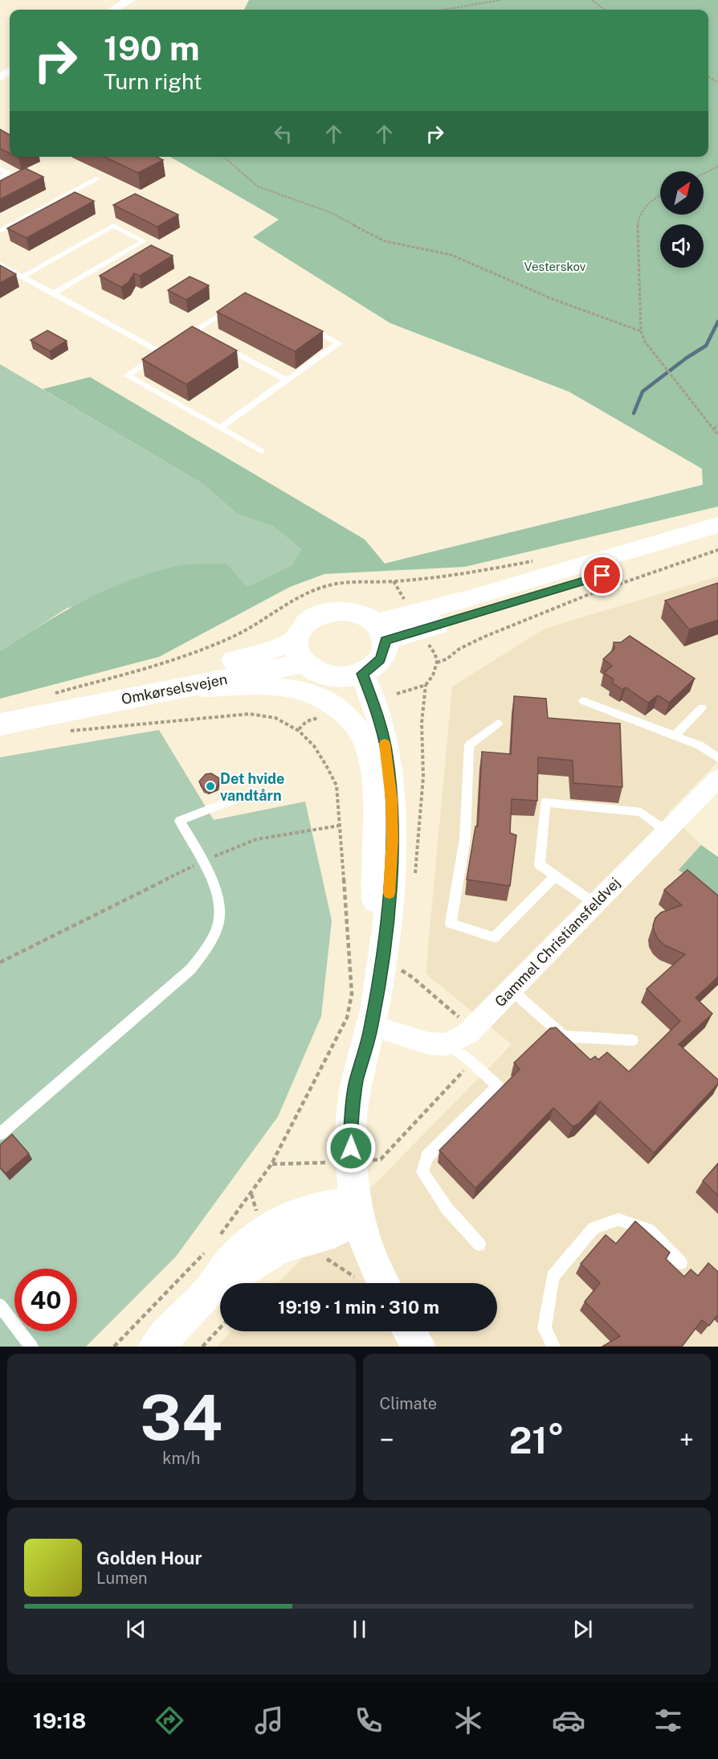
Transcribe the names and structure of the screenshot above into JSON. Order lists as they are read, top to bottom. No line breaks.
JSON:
{"streets":{"main road":["Omkørselsvejen"],"street":["Gammel Christiansfeldvej"]},"parks":["Vesterskov"],"places":["Det hvide vandtårn"],"north":"top right","page":{"turn":["190 m","Turn right"],"limit":"40","trip":"19:19 · 1 min · 310 m","tile":[["34","km/h"],"Climate"],"heat":["−","21°","+"],"song":["Golden Hour","Lumen"],"tabs":"19:18"}}
